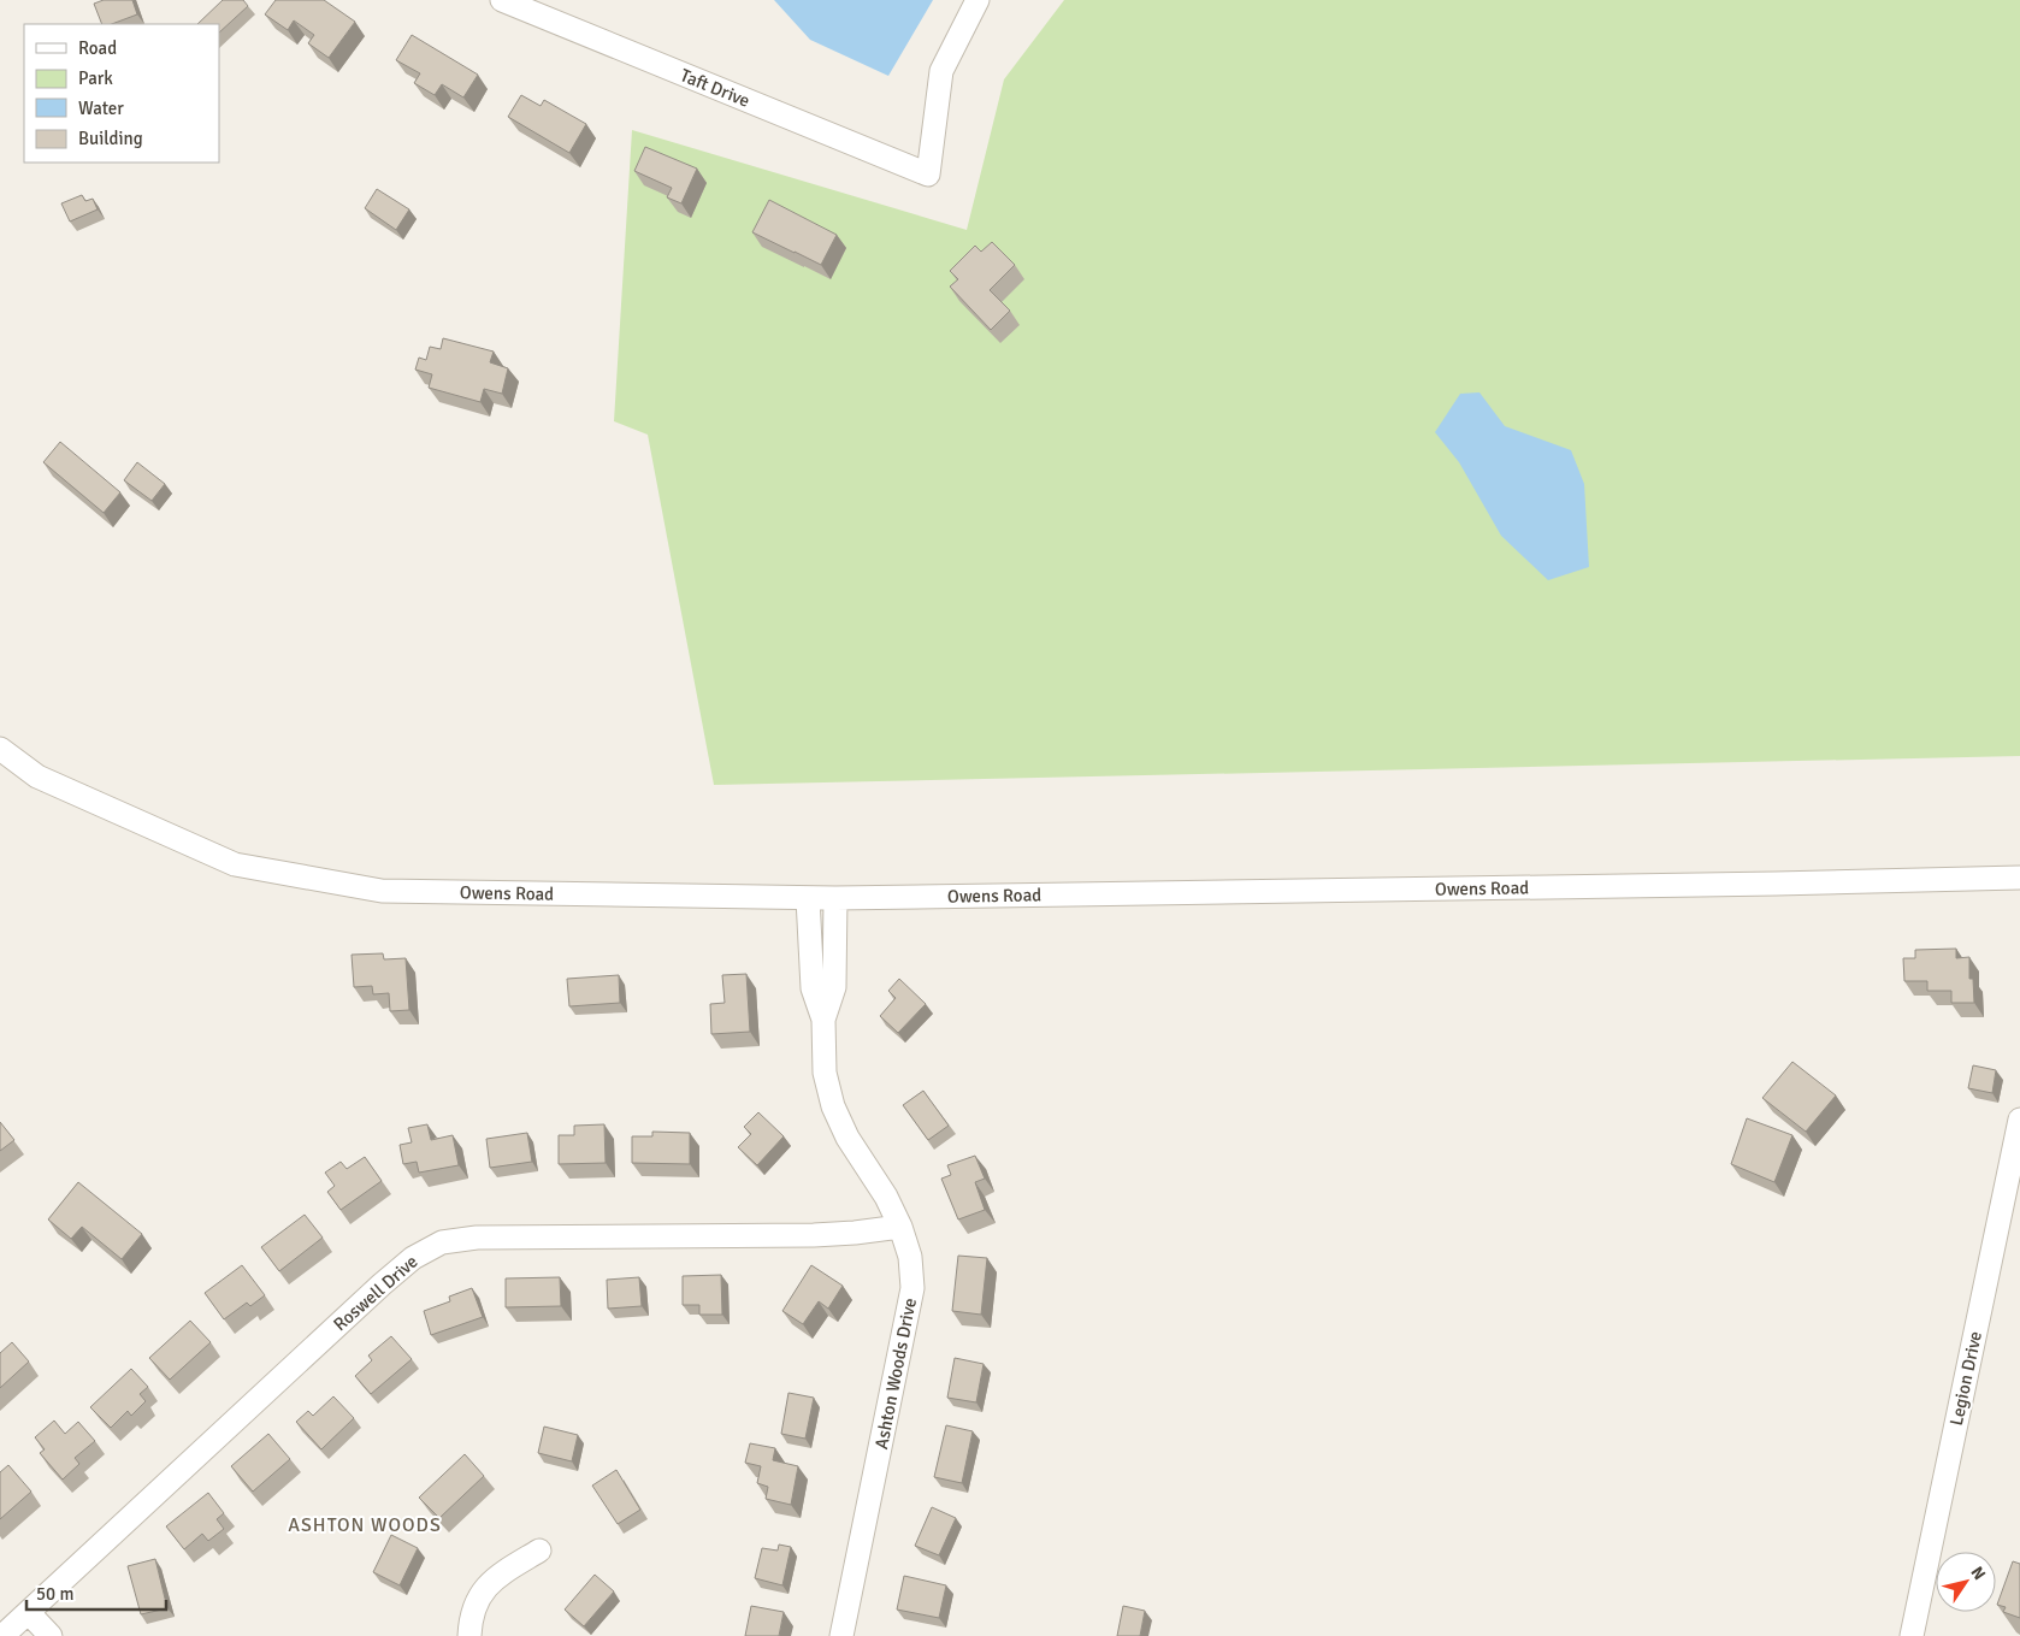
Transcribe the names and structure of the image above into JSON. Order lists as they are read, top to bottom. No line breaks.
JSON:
{"streets":{"street":["Taft Drive","Owens Road","Roswell Drive","Ashton Woods Drive","Legion Drive"]},"crossings":[["Owens Road","Ashton Woods Drive"],["Roswell Drive","Ashton Woods Drive"]],"districts":["ASHTON WOODS"],"legend":["Road","Park","Water","Building"],"scale_bar":"50 m","north":"top right"}
